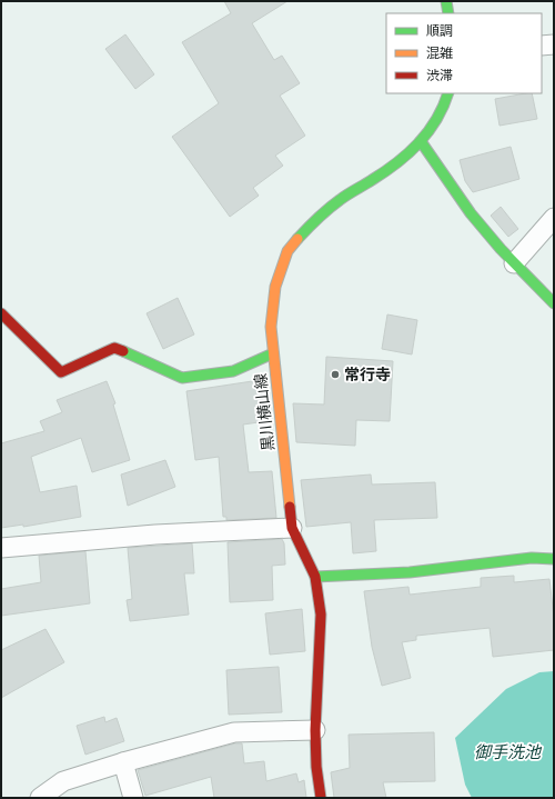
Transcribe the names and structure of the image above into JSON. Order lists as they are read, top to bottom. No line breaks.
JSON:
{"streets":{"main road":["黒川横山線"]},"water":["御手洗池"],"places":["常行寺"],"legend":["順調","混雑","渋滞"]}
